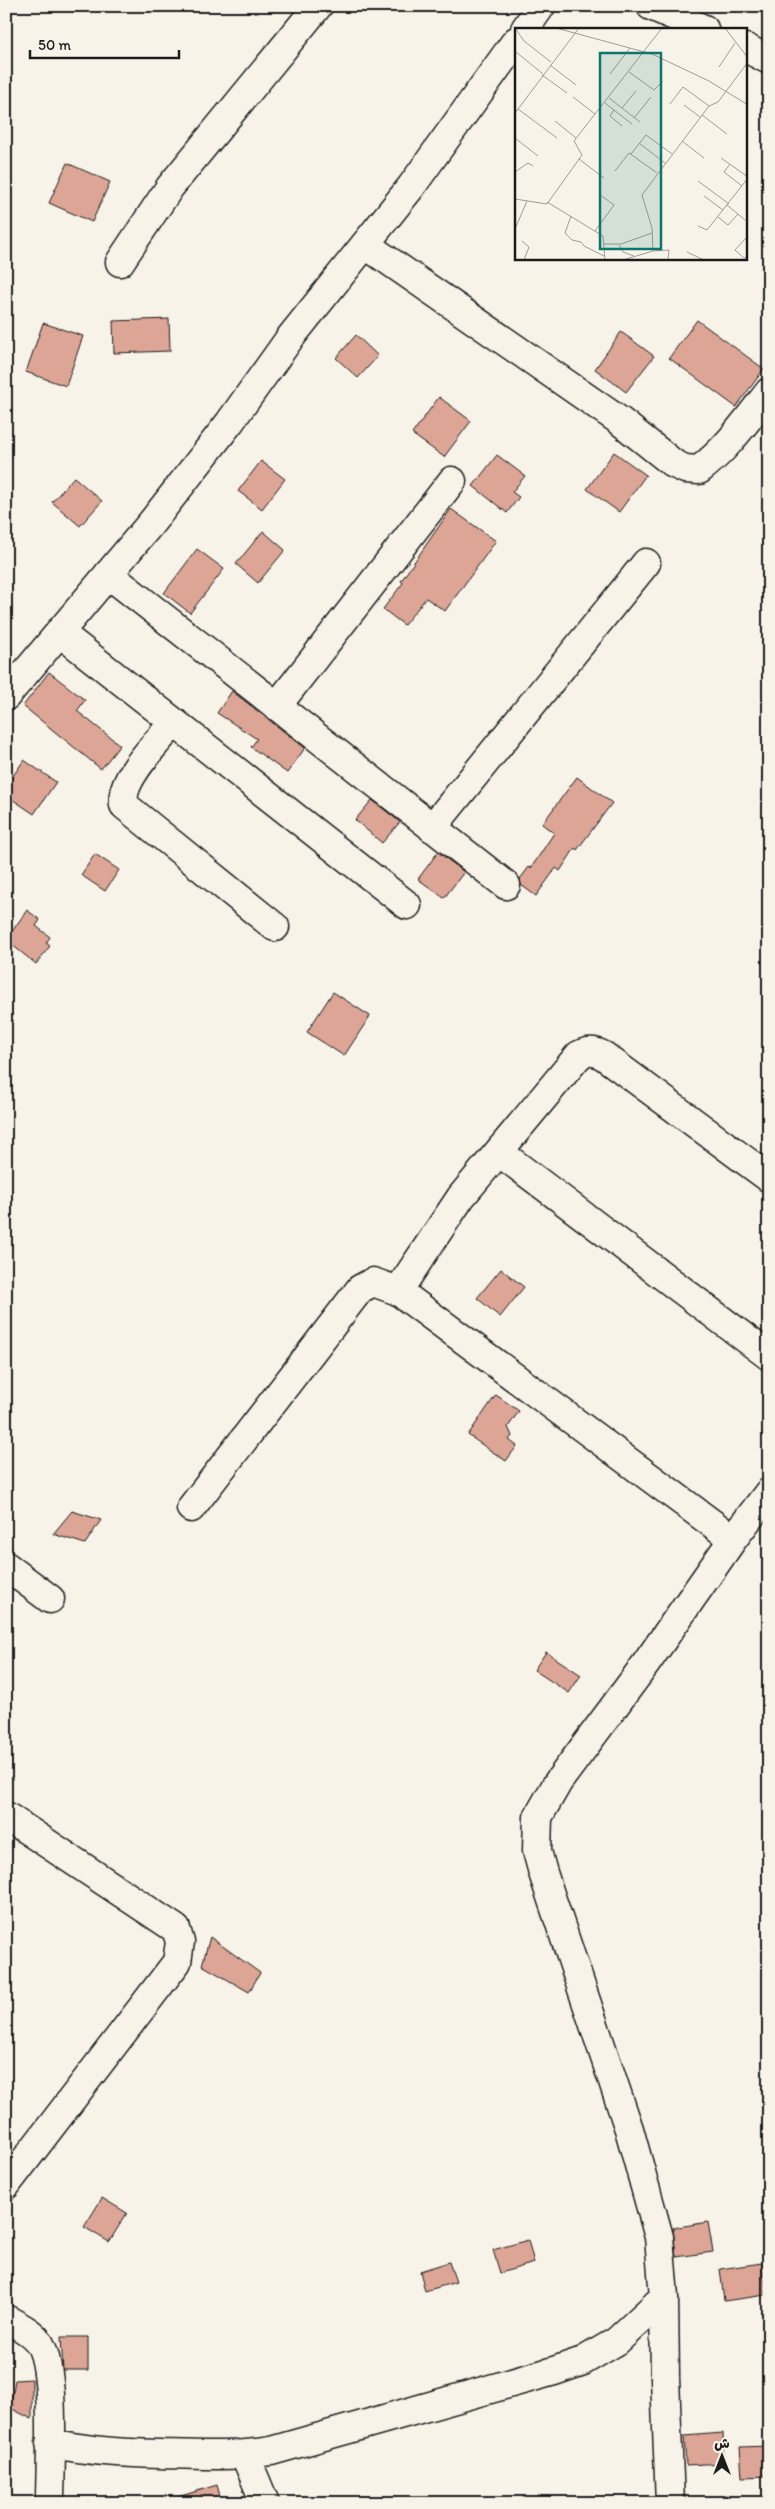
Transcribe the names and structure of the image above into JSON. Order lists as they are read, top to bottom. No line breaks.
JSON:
{"scale_bar":"50 m","north":"top"}
